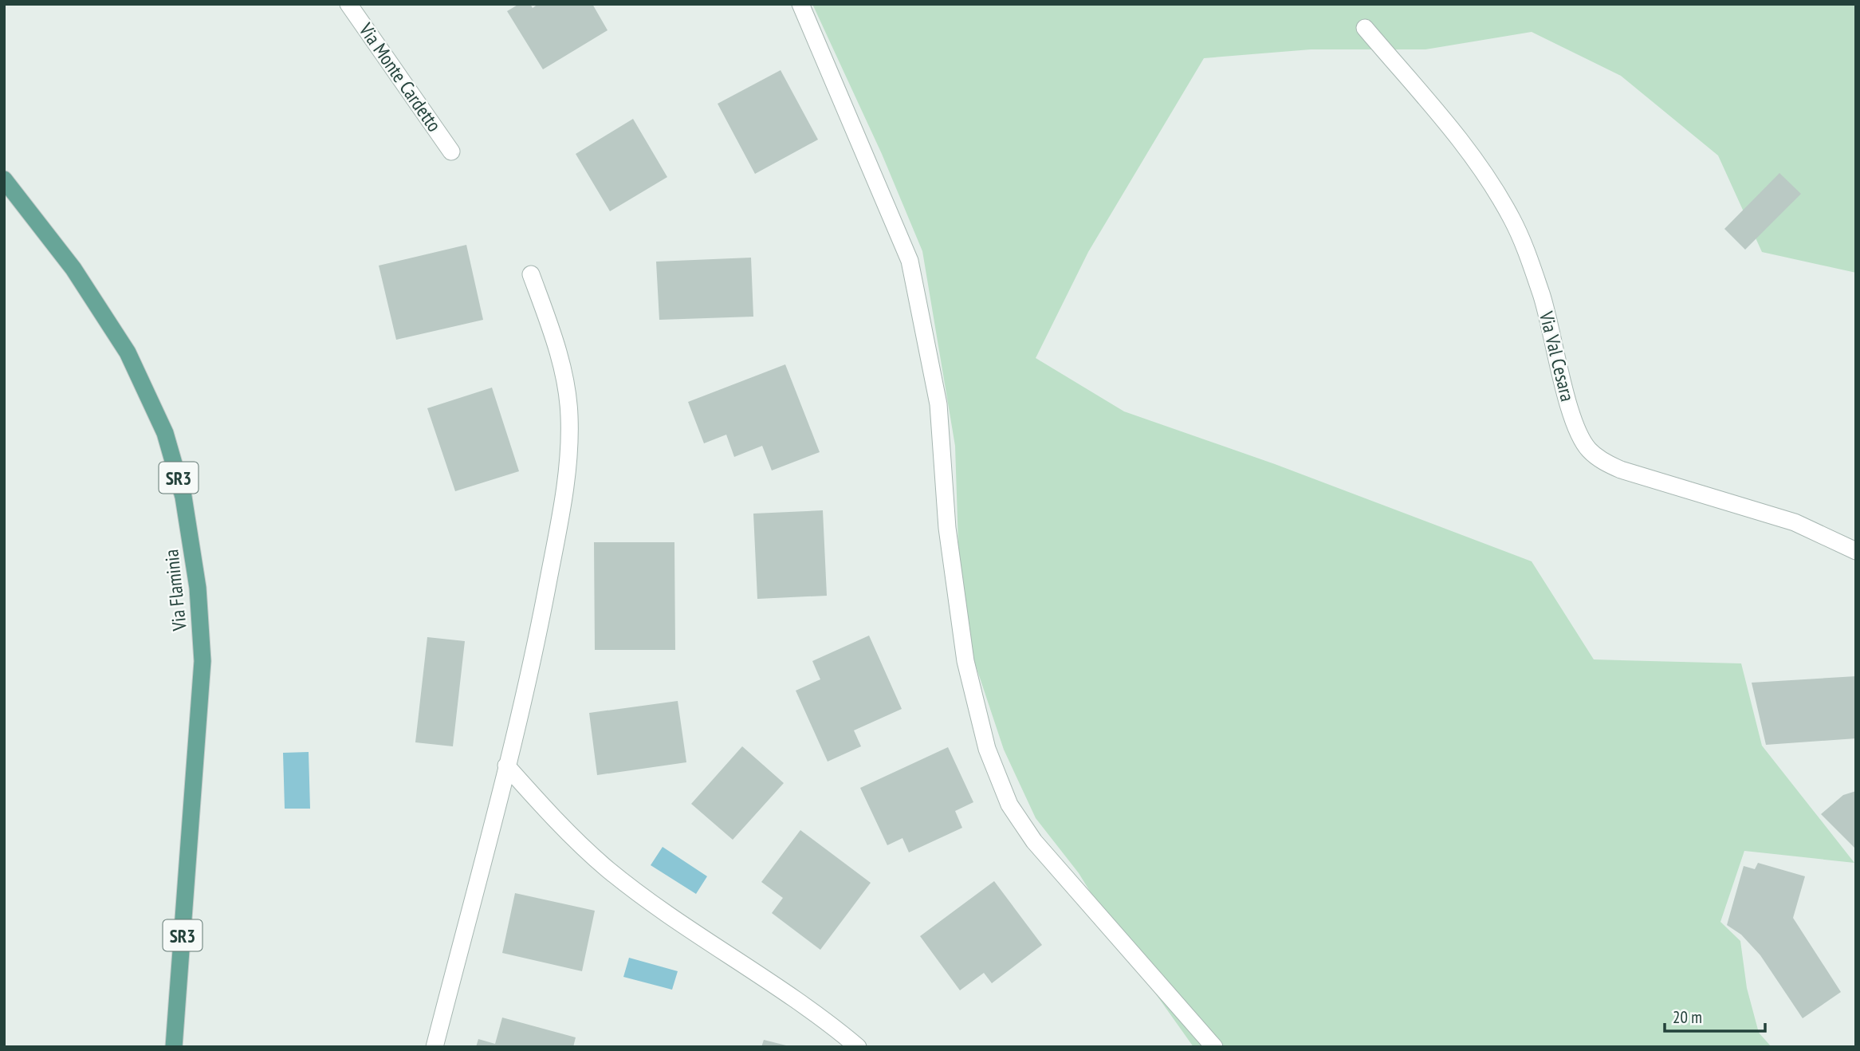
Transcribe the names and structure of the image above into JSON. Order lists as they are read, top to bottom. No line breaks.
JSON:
{"streets":{"main road":["SR3","Via Flaminia"],"street":["Via Monte Cardetto","Via Val Cesara"]},"scale_bar":"20 m"}
